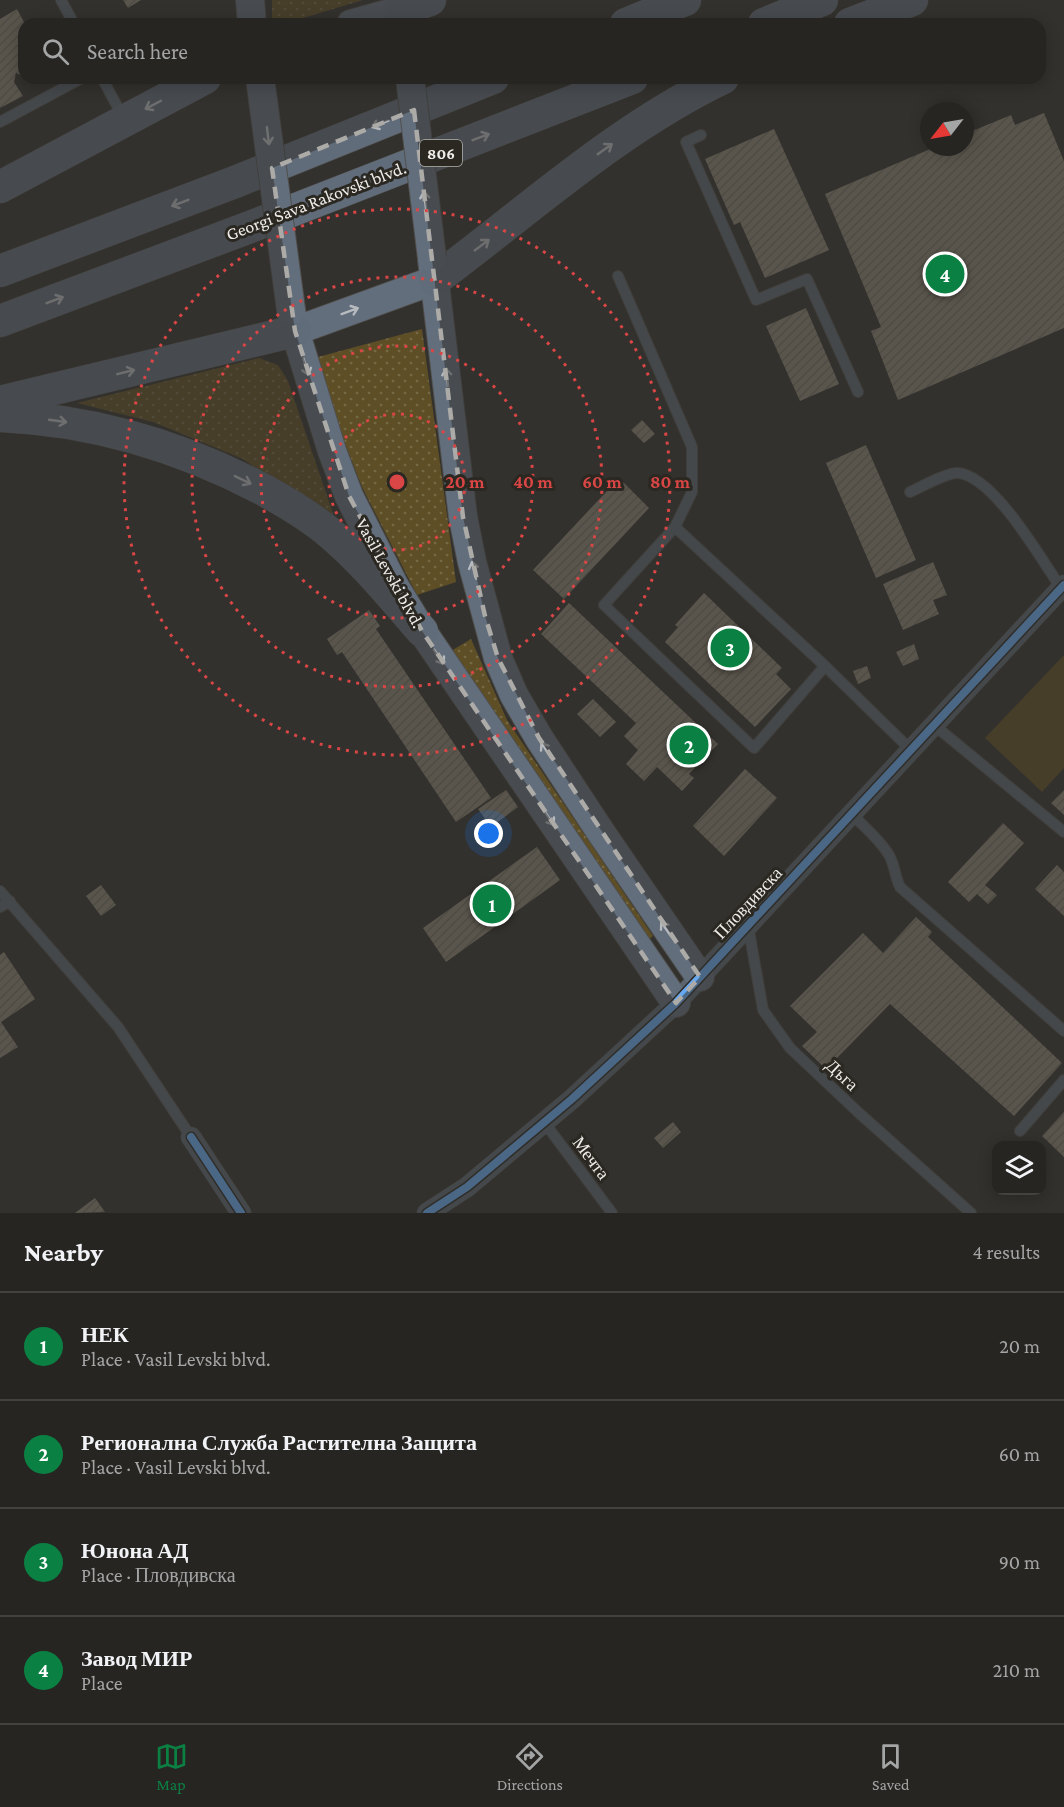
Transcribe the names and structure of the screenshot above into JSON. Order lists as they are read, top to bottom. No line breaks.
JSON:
{"streets":{"main road":["806","Georgi Sava Rakovski blvd.","Vasil Levski blvd."],"street":["Пловдивска"],"lane":["Дъга","Мечта"]},"crossings":[["Vasil Levski blvd.","Пловдивска"],["Пловдивска","Дъга"],["Пловдивска","Мечта"]],"north":"bottom left","page":{"search":"Search here","pins":["4","3","2","1"],"heading":["Nearby","4 results"],"list":[{"mark":"1","name":"НЕК","note":"Place · Vasil Levski blvd.","value":"20 m"},{"mark":"2","name":"Регионална Служба Растителна Защита","note":"Place · Vasil Levski blvd.","value":"60 m"},{"mark":"3","name":"Юнона АД","note":"Place · Пловдивска","value":"90 m"},{"mark":"4","name":"Завод МИР","note":"Place","value":"210 m"}],"nav":["Map","Directions","Saved"]},"rings":["20 m","40 m","60 m","80 m"]}
